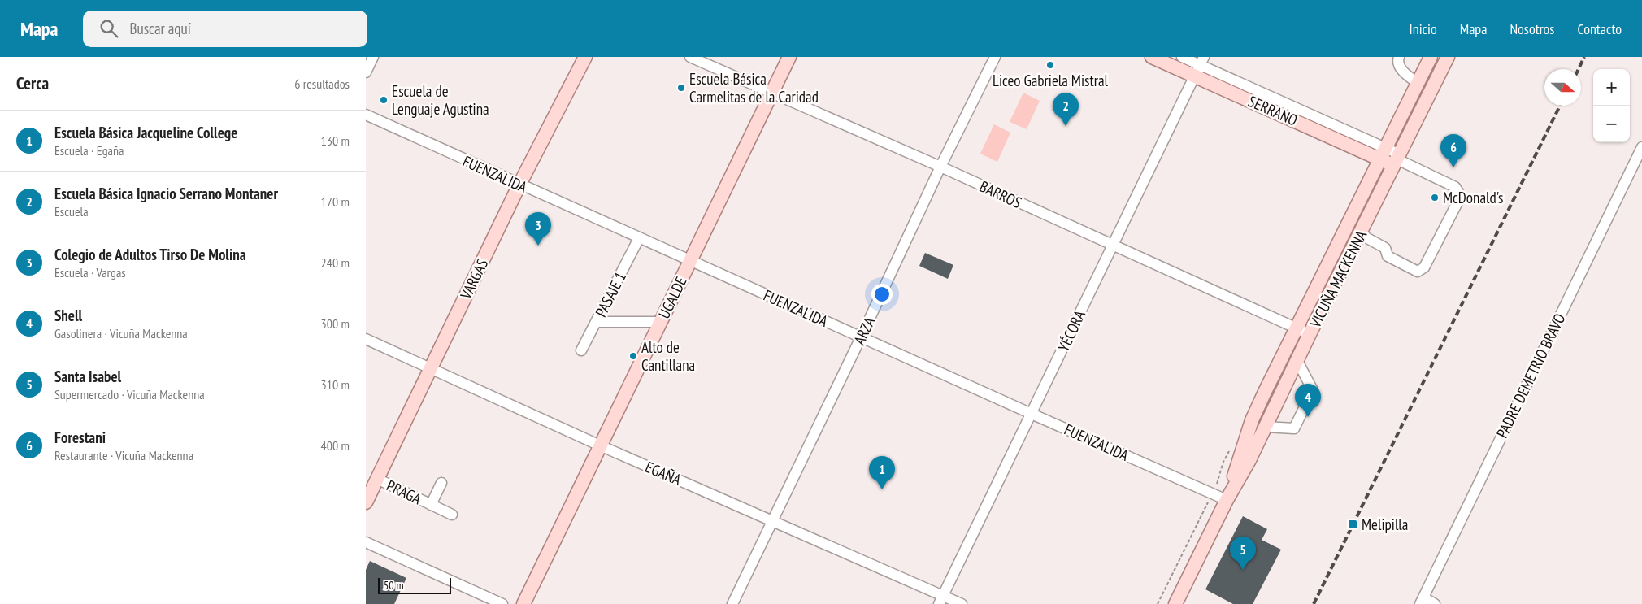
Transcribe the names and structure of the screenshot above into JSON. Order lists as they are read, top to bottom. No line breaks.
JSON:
{"streets":{"main road":["SERRANO","VARGAS","VICUÑA MACKENNA","UGALDE"],"street":["FUENZALIDA","BARROS","PASAJE 1","ARZA","YÉCORA","PADRE DEMETRIO BRAVO","EGAÑA","PRAGA"]},"crossings":[["SERRANO","VICUÑA MACKENNA"],["SERRANO","YÉCORA"],["FUENZALIDA","VARGAS"],["FUENZALIDA","VICUÑA MACKENNA"],["FUENZALIDA","PASAJE 1"],["FUENZALIDA","UGALDE"],["FUENZALIDA","ARZA"],["FUENZALIDA","YÉCORA"],["BARROS","VICUÑA MACKENNA"],["BARROS","UGALDE"],["BARROS","ARZA"],["BARROS","YÉCORA"],["VARGAS","EGAÑA"],["VARGAS","PRAGA"],["UGALDE","EGAÑA"],["ARZA","EGAÑA"],["YÉCORA","EGAÑA"]],"places":{"other":["Liceo Gabriela Mistral","Escuela Básica Carmelitas de la Caridad","Escuela de Lenguaje Agustina","McDonald's","Alto de Cantillana"],"transit":["Melipilla"]},"scale_bar":"50 m","north":"right","page":{"header":"Mapa","search":"Buscar aquí","nav":["Inicio","Mapa","Nosotros","Contacto"],"heading":["Cerca","6 resultados"],"map_buttons":["+","−"],"pins":["2","6","3","4","1","5"],"list":[{"mark":"1","name":"Escuela Básica Jacqueline College","note":"Escuela · Egaña","value":"130 m"},{"mark":"2","name":"Escuela Básica Ignacio Serrano Montaner","note":"Escuela","value":"170 m"},{"mark":"3","name":"Colegio de Adultos Tirso De Molina","note":"Escuela · Vargas","value":"240 m"},{"mark":"4","name":"Shell","note":"Gasolinera · Vicuña Mackenna","value":"300 m"},{"mark":"5","name":"Santa Isabel","note":"Supermercado · Vicuña Mackenna","value":"310 m"},{"mark":"6","name":"Forestani","note":"Restaurante · Vicuña Mackenna","value":"400 m"}],"scale":"50 m"}}
